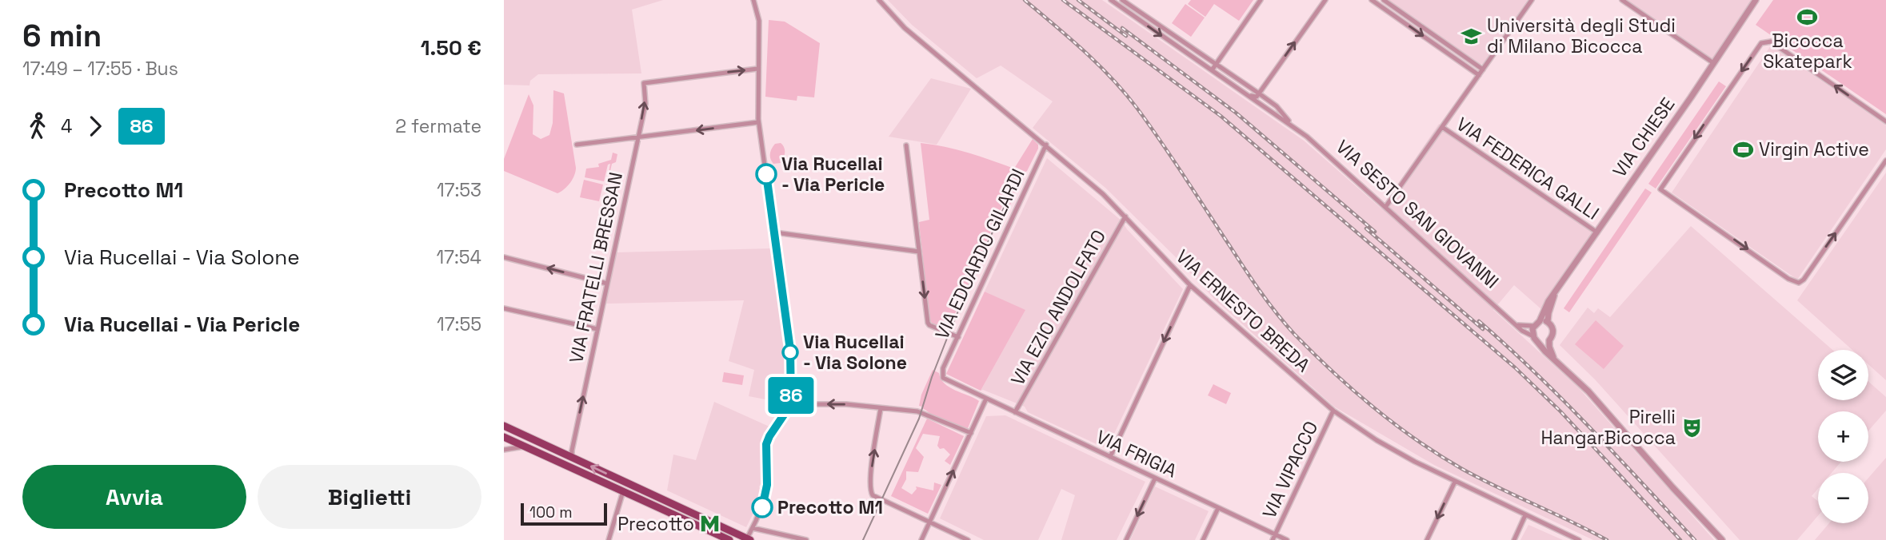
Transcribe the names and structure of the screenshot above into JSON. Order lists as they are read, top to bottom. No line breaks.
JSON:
{"streets":{"street":["VIA CHIESE","VIA FEDERICA GALLI","VIA SESTO SAN GIOVANNI","VIA EDOARDO GILARDI","VIA FRATELLI BRESSAN","VIA EZIO ANDOLFATO","VIA ERNESTO BREDA","VIA FRIGIA","VIA VIPACCO"]},"crossings":[["VIA CHIESE","VIA FEDERICA GALLI"],["VIA CHIESE","VIA SESTO SAN GIOVANNI"],["VIA EDOARDO GILARDI","VIA ERNESTO BREDA"],["VIA EDOARDO GILARDI","VIA FRIGIA"],["VIA EZIO ANDOLFATO","VIA ERNESTO BREDA"],["VIA EZIO ANDOLFATO","VIA FRIGIA"],["VIA ERNESTO BREDA","VIA VIPACCO"],["VIA FRIGIA","VIA VIPACCO"]],"one_way":["VIA FRATELLI BRESSAN"],"places":{"sports":["Bicocca Skatepark","Virgin Active"],"school or university":["Università degli Studi di Milano Bicocca"],"other":["Via Rucellai - Via Pericle","Via Rucellai - Via Solone","Precotto M1"],"theatre":["Pirelli HangarBicocca"],"metro station":["Precotto"]},"lines":["bus line 86"],"scale_bar":"100 m","page":{"heading":["6 min","17:49 – 17:55 · Bus","1.50 €"],"on_map":"86","legs":["4","86","2 fermate"],"list":[{"name":"Precotto M1","value":"17:53"},{"name":"Via Rucellai - Via Solone","value":"17:54"},{"name":"Via Rucellai - Via Pericle","value":"17:55"}],"map_buttons":["+","−"],"buttons":["Avvia","Biglietti"],"scale":"100 m"}}
